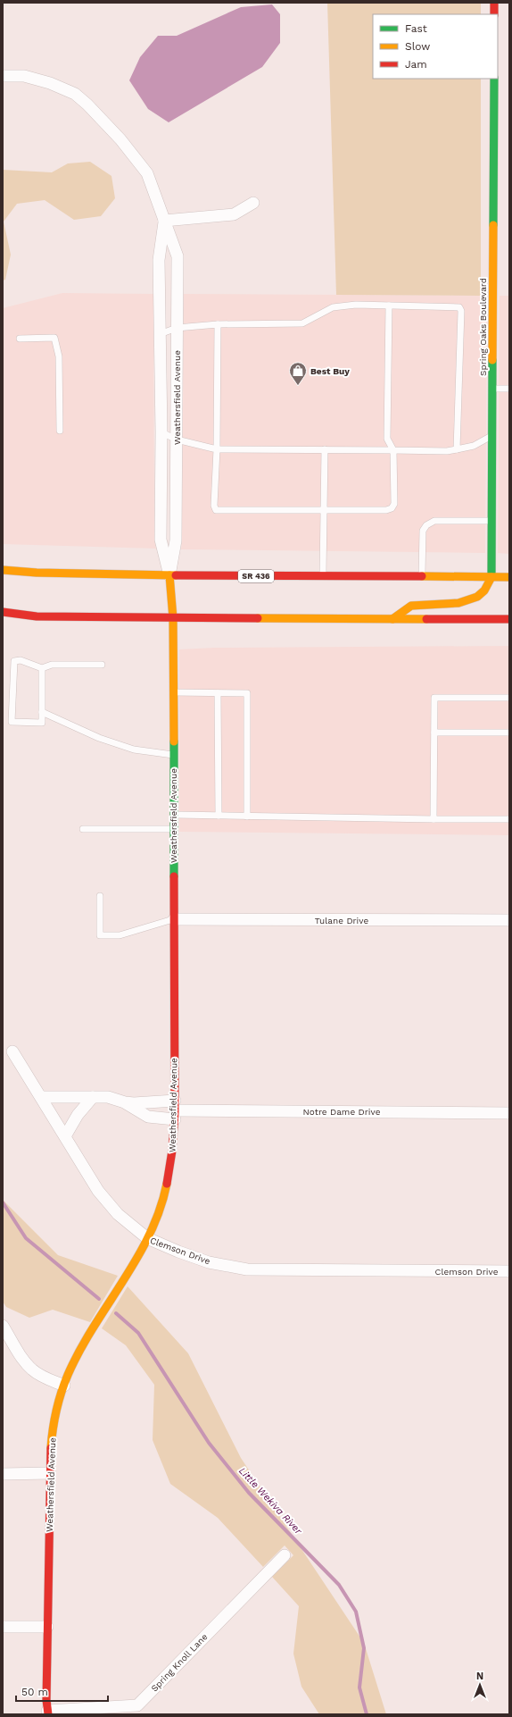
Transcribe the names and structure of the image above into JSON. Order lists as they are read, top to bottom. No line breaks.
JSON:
{"streets":{"street":["Spring Oaks Boulevard","Weathersfield Avenue","SR 436","Tulane Drive","Notre Dame Drive","Clemson Drive","Spring Knoll Lane"]},"crossings":[["Spring Oaks Boulevard","SR 436"],["Weathersfield Avenue","SR 436"],["Weathersfield Avenue","Tulane Drive"],["Weathersfield Avenue","Notre Dame Drive"],["Weathersfield Avenue","Clemson Drive"],["Weathersfield Avenue","Spring Knoll Lane"],["Notre Dame Drive","Clemson Drive"]],"water":["Little Wekiva River"],"places":{"shop":["Best Buy"]},"legend":["Fast","Slow","Jam"],"scale_bar":"50 m","north":"top"}
